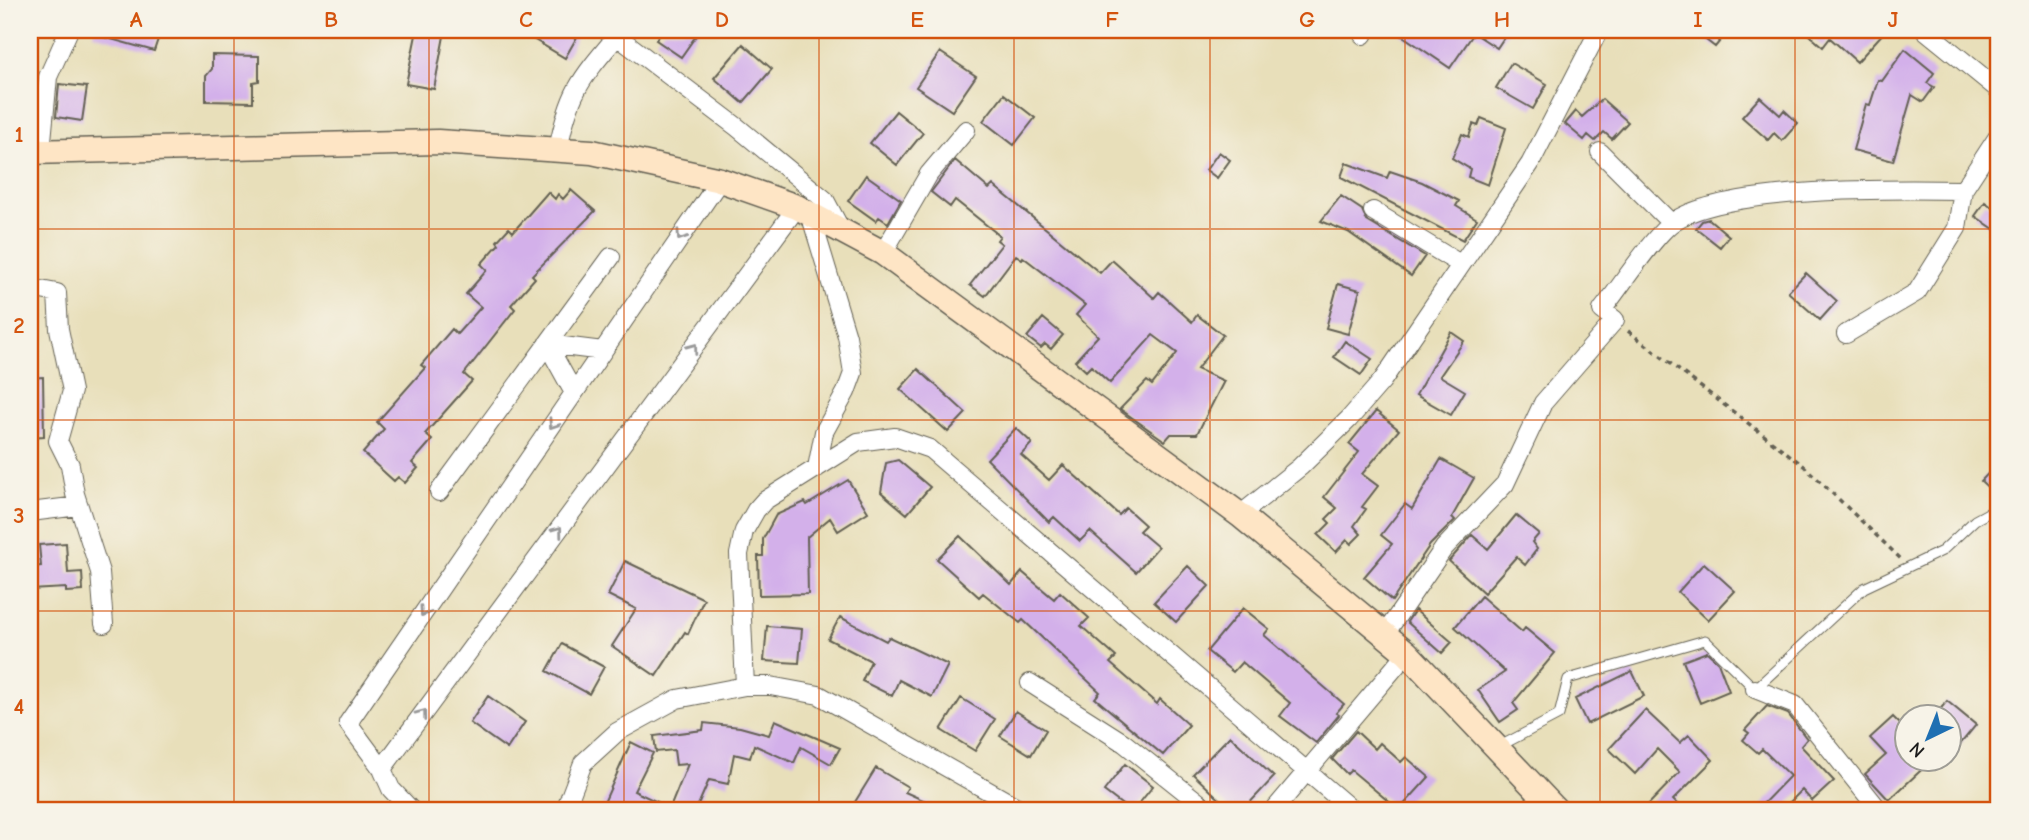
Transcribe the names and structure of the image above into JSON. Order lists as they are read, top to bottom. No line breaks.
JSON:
{"north":"bottom left","grid":{"columns":["A","B","C","D","E","F","G","H","I","J"],"rows":["1","2","3","4"]}}
